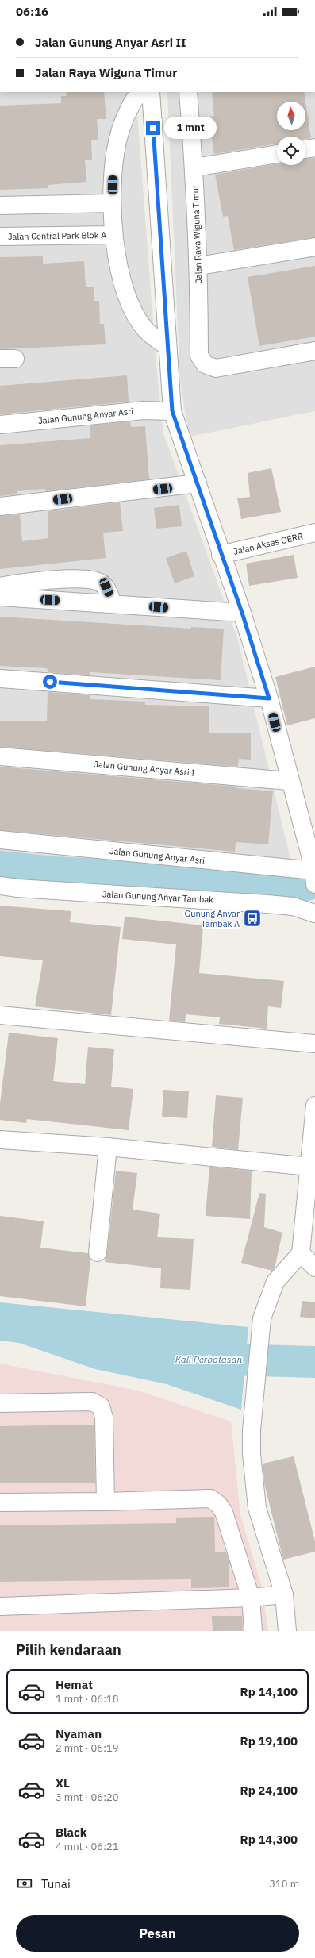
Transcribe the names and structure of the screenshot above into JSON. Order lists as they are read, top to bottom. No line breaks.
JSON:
{"streets":{"street":["Jalan Raya Wiguna Timur","Jalan Central Park Blok A","Jalan Gunung Anyar Asri","Jalan Akses OERR","Jalan Gunung Anyar Asri I","Jalan Gunung Anyar Tambak"]},"water":["Kali Perbatasan"],"places":{"bus stop":["Gunung Anyar Tambak A"]},"north":"top","page":{"status":"06:16","banner":["Jalan Gunung Anyar Asri II","Jalan Raya Wiguna Timur"],"bubble":"1 mnt","heading":"Pilih kendaraan","list":[{"name":"Hemat","note":"1 mnt · 06:18","value":"Rp 14,100"},{"name":"Nyaman","note":"2 mnt · 06:19","value":"Rp 19,100"},{"name":"XL","note":"3 mnt · 06:20","value":"Rp 24,100"},{"name":"Black","note":"4 mnt · 06:21","value":"Rp 14,300"}],"pay":["Tunai","310 m"],"buttons":"Pesan"}}
